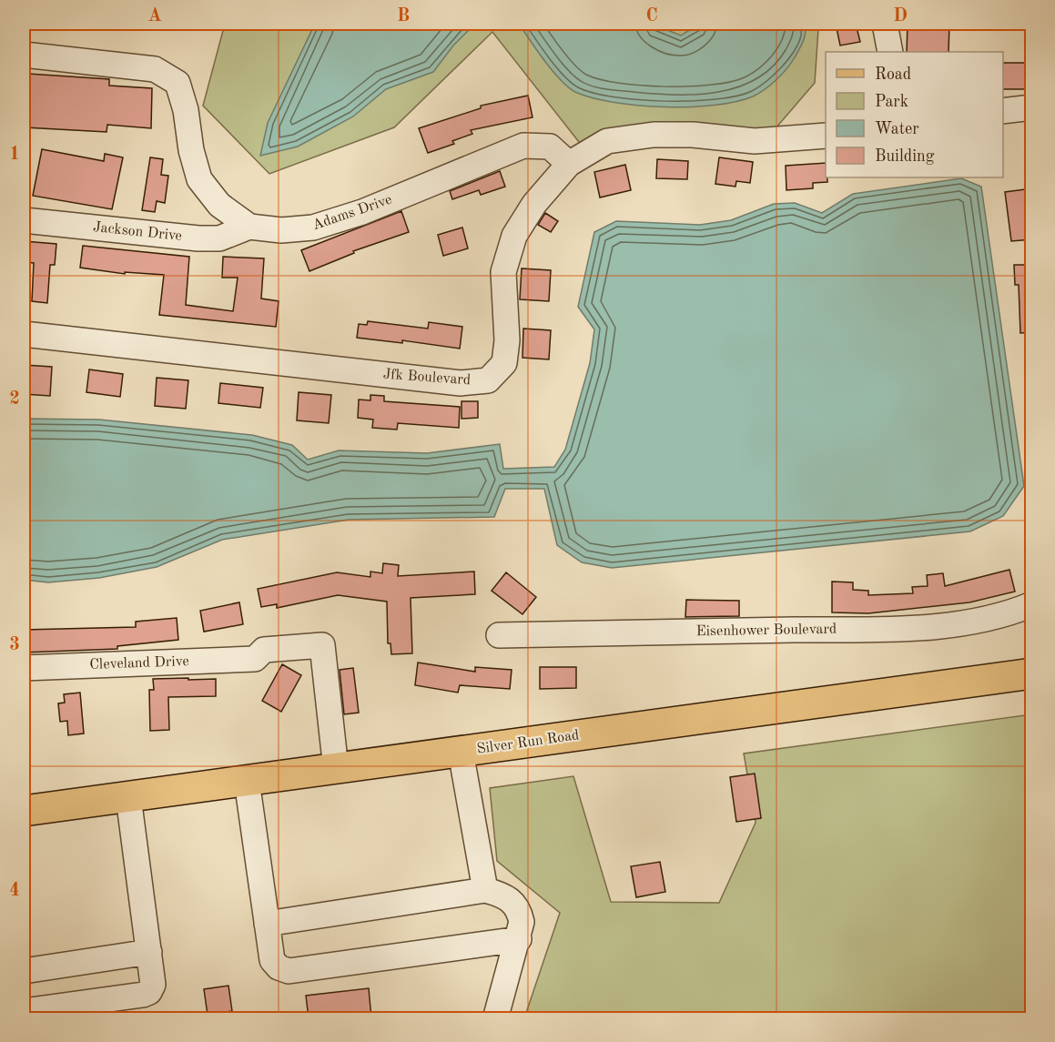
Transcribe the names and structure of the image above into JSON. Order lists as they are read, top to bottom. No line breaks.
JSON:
{"streets":{"main road":["Silver Run Road"],"street":["Adams Drive","Jackson Drive","Jfk Boulevard","Eisenhower Boulevard","Cleveland Drive"]},"crossings":[["Adams Drive","Jackson Drive"],["Adams Drive","Jfk Boulevard"],["Cleveland Drive","Silver Run Road"]],"legend":["Road","Park","Water","Building"],"grid":{"columns":["A","B","C","D"],"rows":["1","2","3","4"]}}
